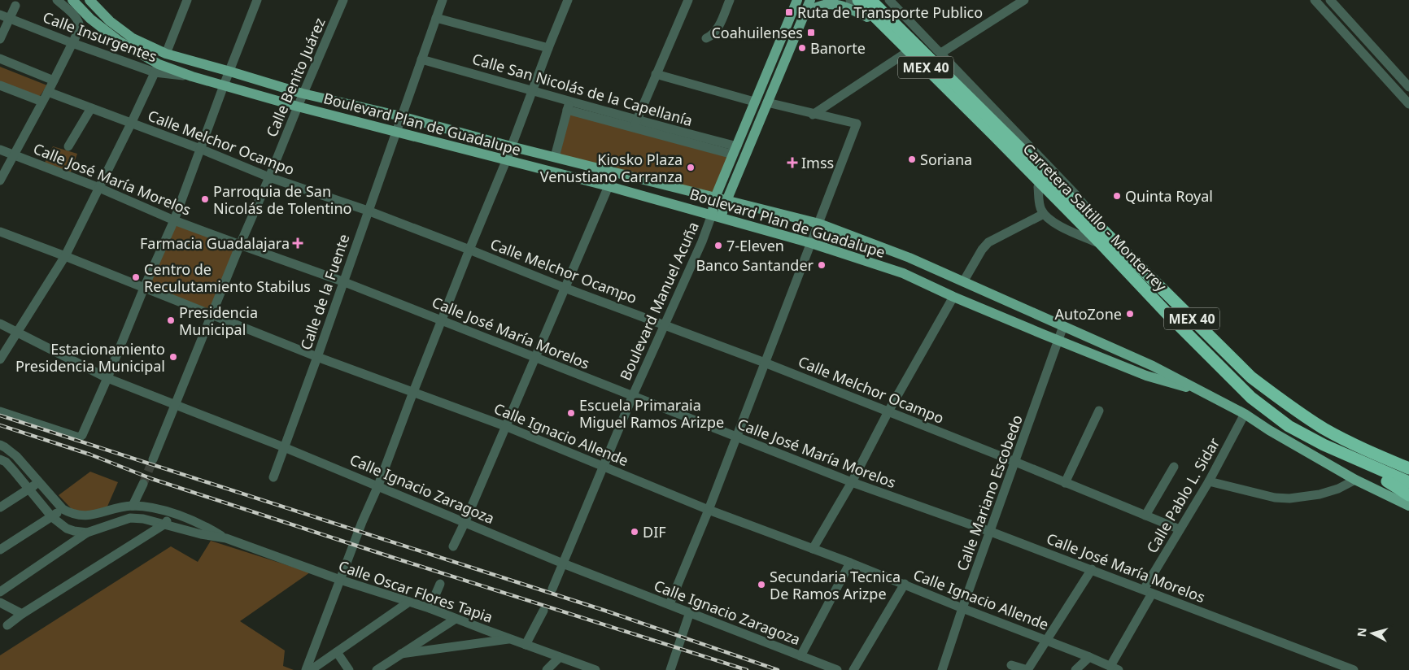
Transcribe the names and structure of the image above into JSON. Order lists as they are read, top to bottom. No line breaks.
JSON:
{"streets":{"highway":["MEX 40","Carretera Saltillo - Monterrey"],"main road":["Boulevard Plan de Guadalupe","Boulevard Manuel Acuña"],"street":["Calle Insurgentes","Calle Benito Juárez","Calle San Nicolás de la Capellanía","Calle Melchor Ocampo","Calle José María Morelos","Calle de la Fuente","Calle Ignacio Allende","Calle Ignacio Zaragoza","Calle Mariano Escobedo","Calle Pablo L. Sidar","Calle Oscar Flores Tapia"]},"crossings":[["Calle Insurgentes","Boulevard Plan de Guadalupe"],["Calle Benito Juárez","Boulevard Plan de Guadalupe"],["Calle Benito Juárez","Calle Melchor Ocampo"],["Calle Benito Juárez","Calle José María Morelos"],["Calle Benito Juárez","Calle Ignacio Allende"],["Calle Benito Juárez","Calle Ignacio Zaragoza"],["Calle San Nicolás de la Capellanía","Calle de la Fuente"],["Calle San Nicolás de la Capellanía","Boulevard Manuel Acuña"],["Boulevard Plan de Guadalupe","Calle de la Fuente"],["Boulevard Plan de Guadalupe","Boulevard Manuel Acuña"],["Boulevard Plan de Guadalupe","Calle Mariano Escobedo"],["Boulevard Plan de Guadalupe","Calle Pablo L. Sidar"],["Calle Melchor Ocampo","Calle de la Fuente"],["Calle Melchor Ocampo","Boulevard Manuel Acuña"],["Calle Melchor Ocampo","Calle Mariano Escobedo"],["Calle Melchor Ocampo","Calle Pablo L. Sidar"],["Calle José María Morelos","Calle de la Fuente"],["Calle José María Morelos","Boulevard Manuel Acuña"],["Calle José María Morelos","Calle Mariano Escobedo"],["Calle José María Morelos","Calle Pablo L. Sidar"],["Calle de la Fuente","Calle Ignacio Allende"],["Calle de la Fuente","Calle Ignacio Zaragoza"],["Boulevard Manuel Acuña","Calle Ignacio Allende"],["Boulevard Manuel Acuña","Calle Ignacio Zaragoza"],["Calle Ignacio Allende","Calle Mariano Escobedo"],["Calle Ignacio Allende","Calle Pablo L. Sidar"]],"places":{"transit":["Ruta de Transporte Publico","Coahuilenses"],"other":["Banorte","Soriana","Kiosko Plaza Venustiano Carranza","Quinta Royal","Parroquia de San Nicolás de Tolentino","7-Eleven","Banco Santander","Centro de Reculutamiento Stabilus","AutoZone","Presidencia Municipal","Estacionamiento Presidencia Municipal","Escuela Primaraia Miguel Ramos Arizpe","DIF","Secundaria Tecnica De Ramos Arizpe"],"health":["Imss","Farmacia Guadalajara"]},"north":"left"}
